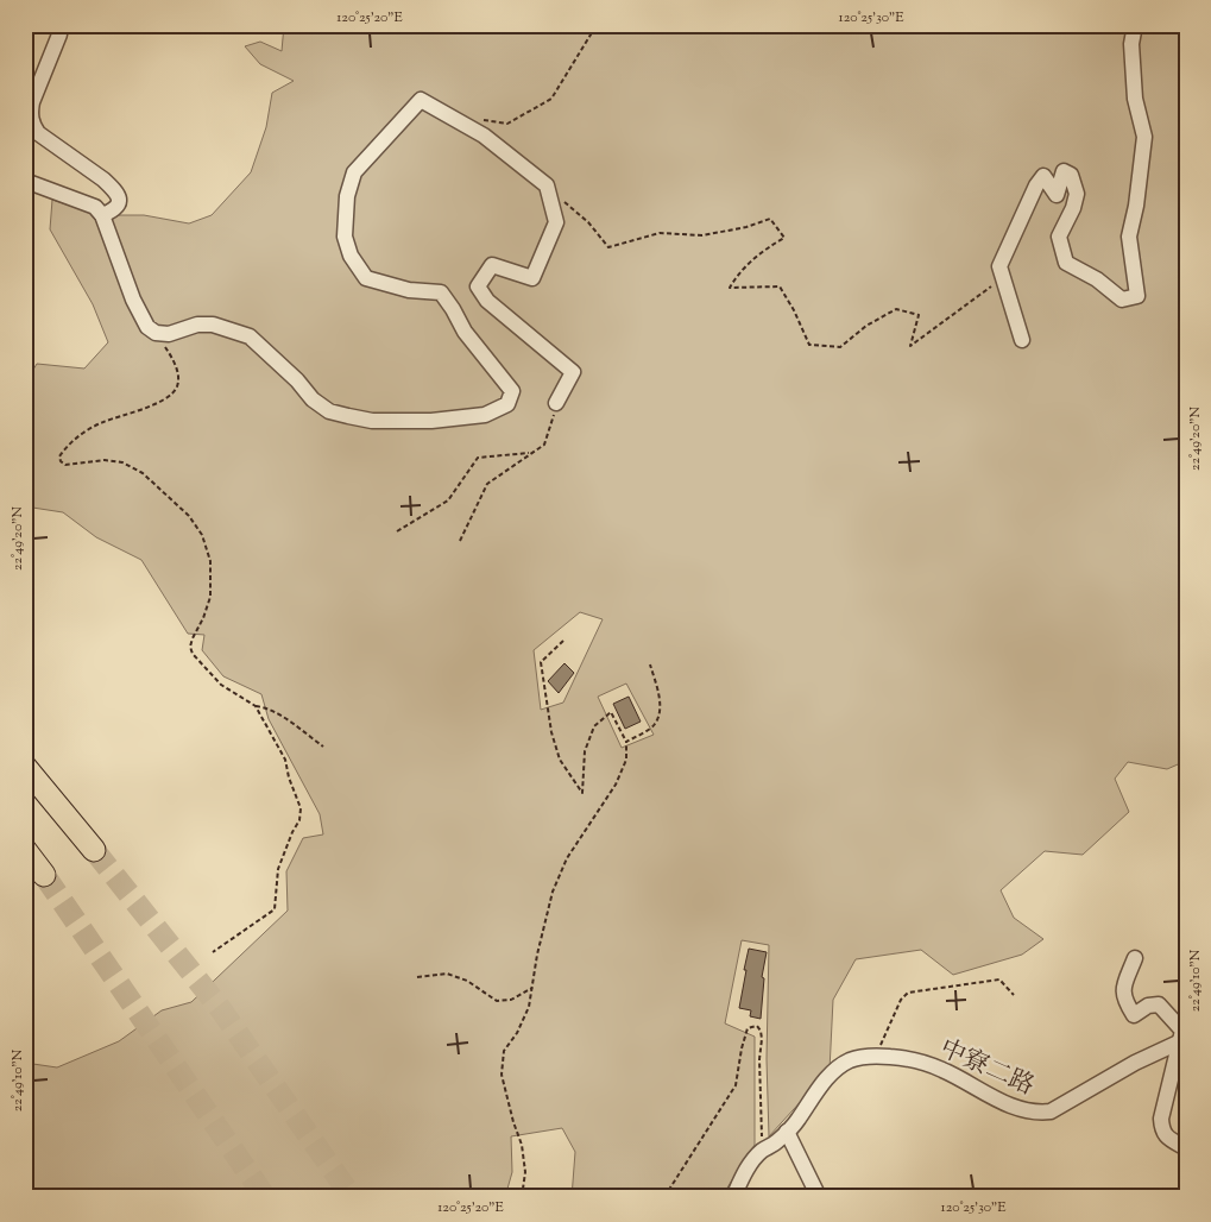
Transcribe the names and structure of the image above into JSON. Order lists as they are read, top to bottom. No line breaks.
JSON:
{"streets":{"street":["中寮二路"]},"coordinates":["120°25'20\"E","120°25'30\"E","22°49'20\"N","22°49'10\"N"]}
